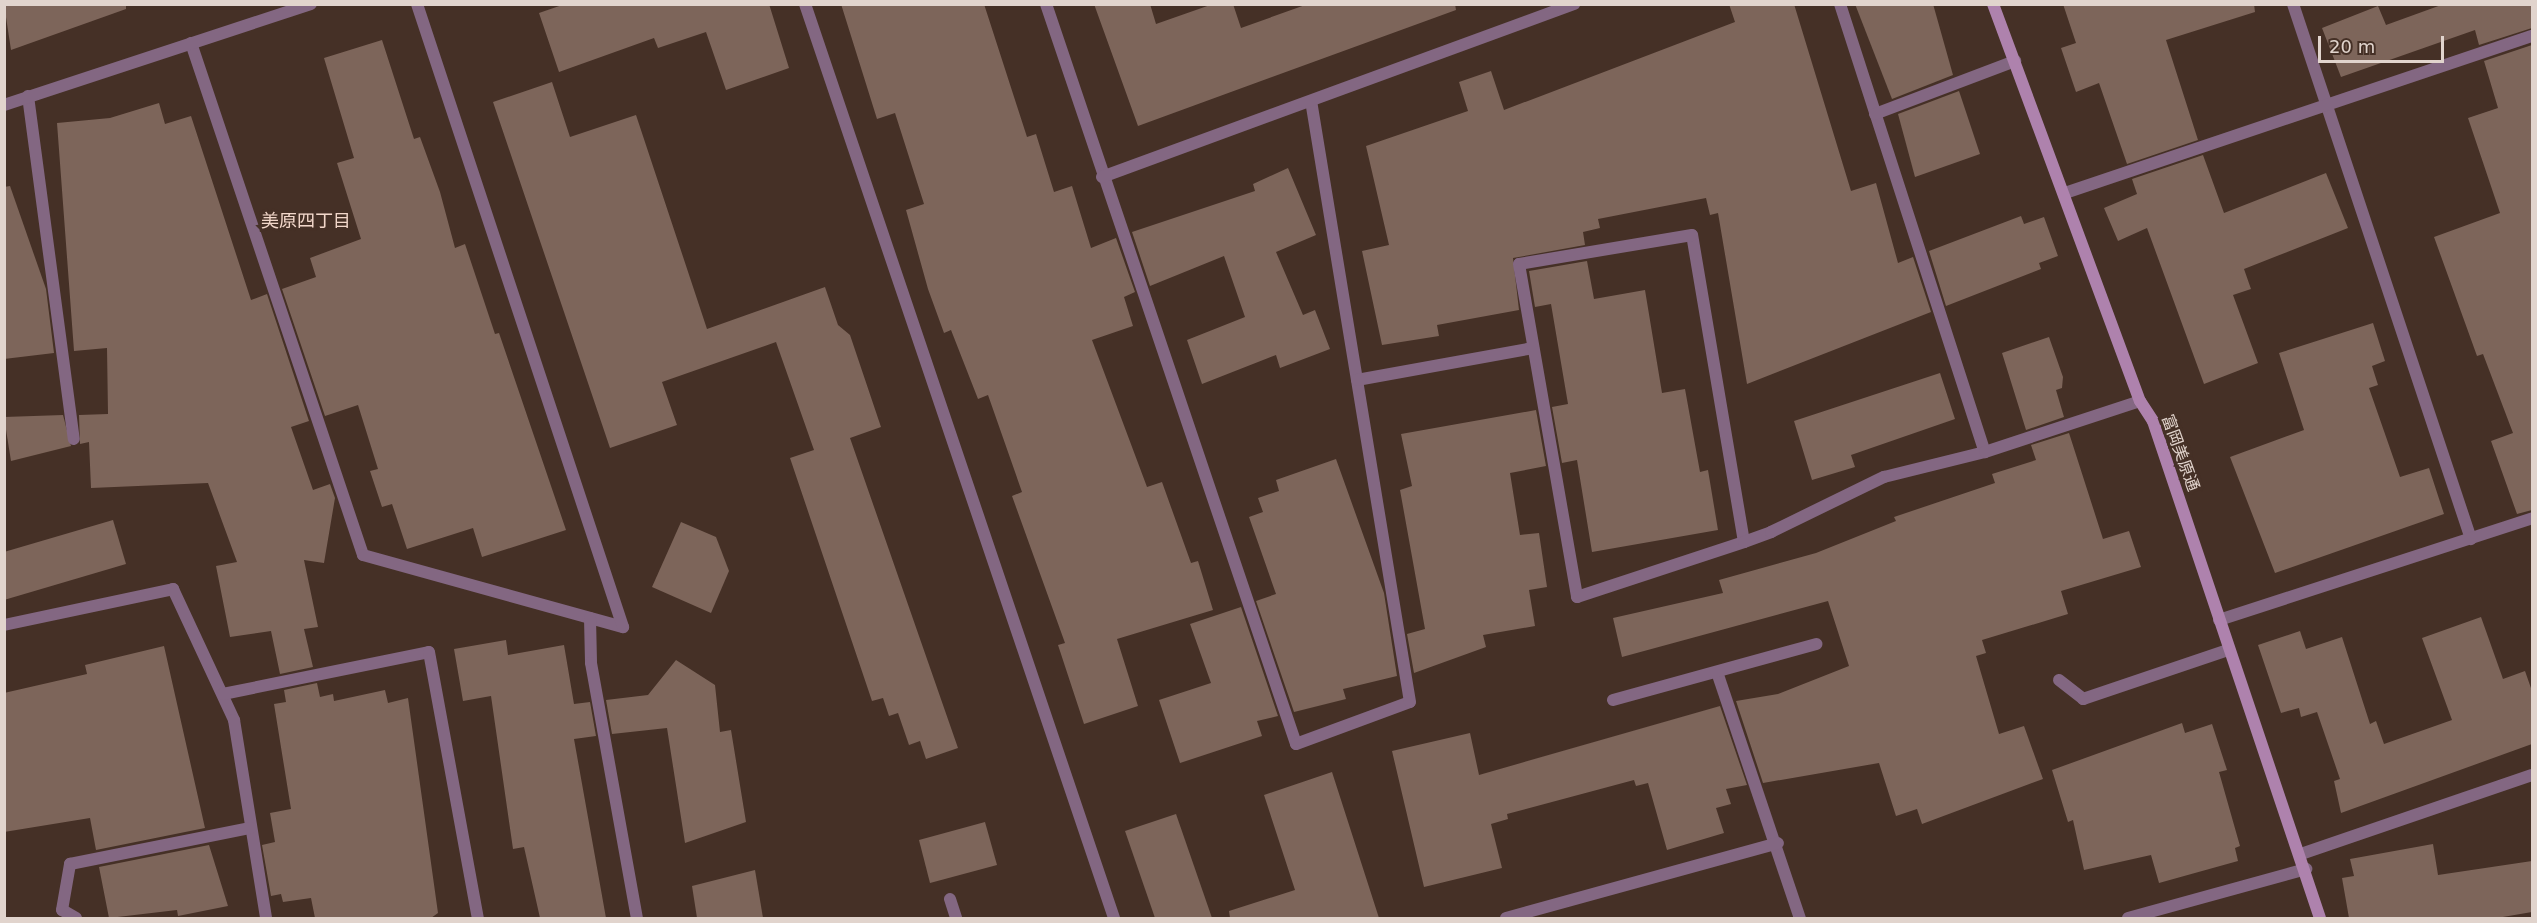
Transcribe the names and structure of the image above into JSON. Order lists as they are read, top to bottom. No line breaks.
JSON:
{"streets":{"street":["富岡美原通"]},"districts":["美原四丁目"],"scale_bar":"20 m"}
